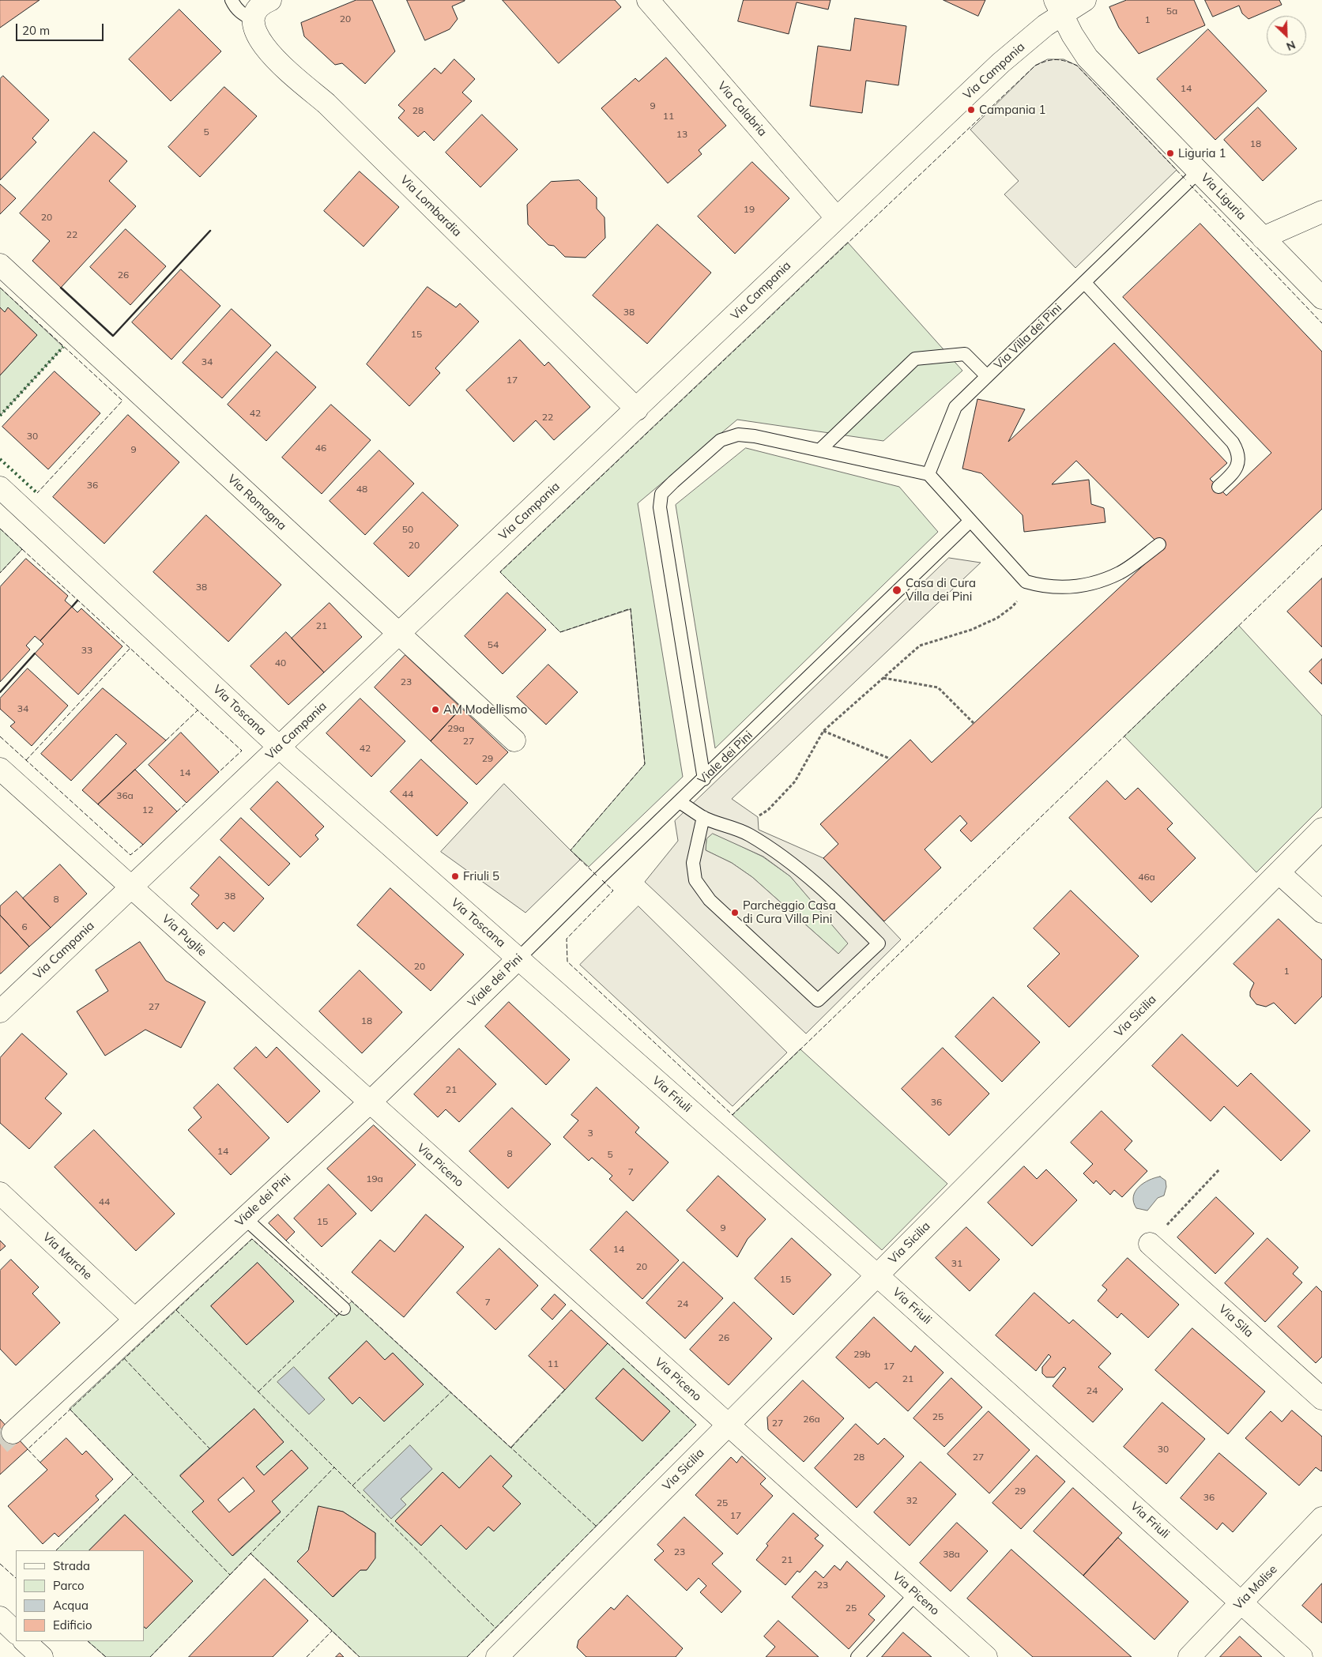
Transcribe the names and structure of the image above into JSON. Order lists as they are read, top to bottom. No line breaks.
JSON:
{"streets":{"street":["Via Campania","Via Calabria","Via Liguria","Via Lombardia","Via Romagna","Via Toscana","Viale dei Pini","Via Puglie","Via Sicilia","Via Friuli","Via Piceno","Via Marche","Via Sila","Via Molise"],"lane":["Via Villa dei Pini"]},"crossings":[["Via Campania","Via Calabria"],["Via Campania","Via Liguria"],["Via Campania","Via Lombardia"],["Via Campania","Via Romagna"],["Via Campania","Via Toscana"],["Via Campania","Via Puglie"],["Via Liguria","Via Villa dei Pini"],["Via Toscana","Viale dei Pini"],["Via Toscana","Via Friuli"],["Viale dei Pini","Via Puglie"],["Viale dei Pini","Via Friuli"],["Viale dei Pini","Via Piceno"],["Viale dei Pini","Via Marche"],["Via Puglie","Via Piceno"],["Via Sicilia","Via Friuli"],["Via Sicilia","Via Piceno"],["Via Friuli","Via Molise"]],"places":["Campania 1","Liguria 1","Casa di Cura Villa dei Pini","AM Modellismo","Friuli 5","Parcheggio Casa di Cura Villa Pini"],"house_numbers":["5a","20","1","14","9","28","11","5","13","18","19","20","22","26","38","15","34","17","42","22","30","46","9","36","48","50","20","38","21","54","33","40","23","34","29a","27","42","29","14","44","36a","12","46a","38","8","6","20","1","27","18","21","36","3","14","8","5","7","19a","44","15","9","14","31","20","15","7","24","26","29b","11","17","21","24","25","26a","27","30","28","27","29","36","32","25","17","23","38a","21","23","25"],"legend":["Strada","Parco","Acqua","Edificio"],"scale_bar":"20 m","north":"bottom right"}
